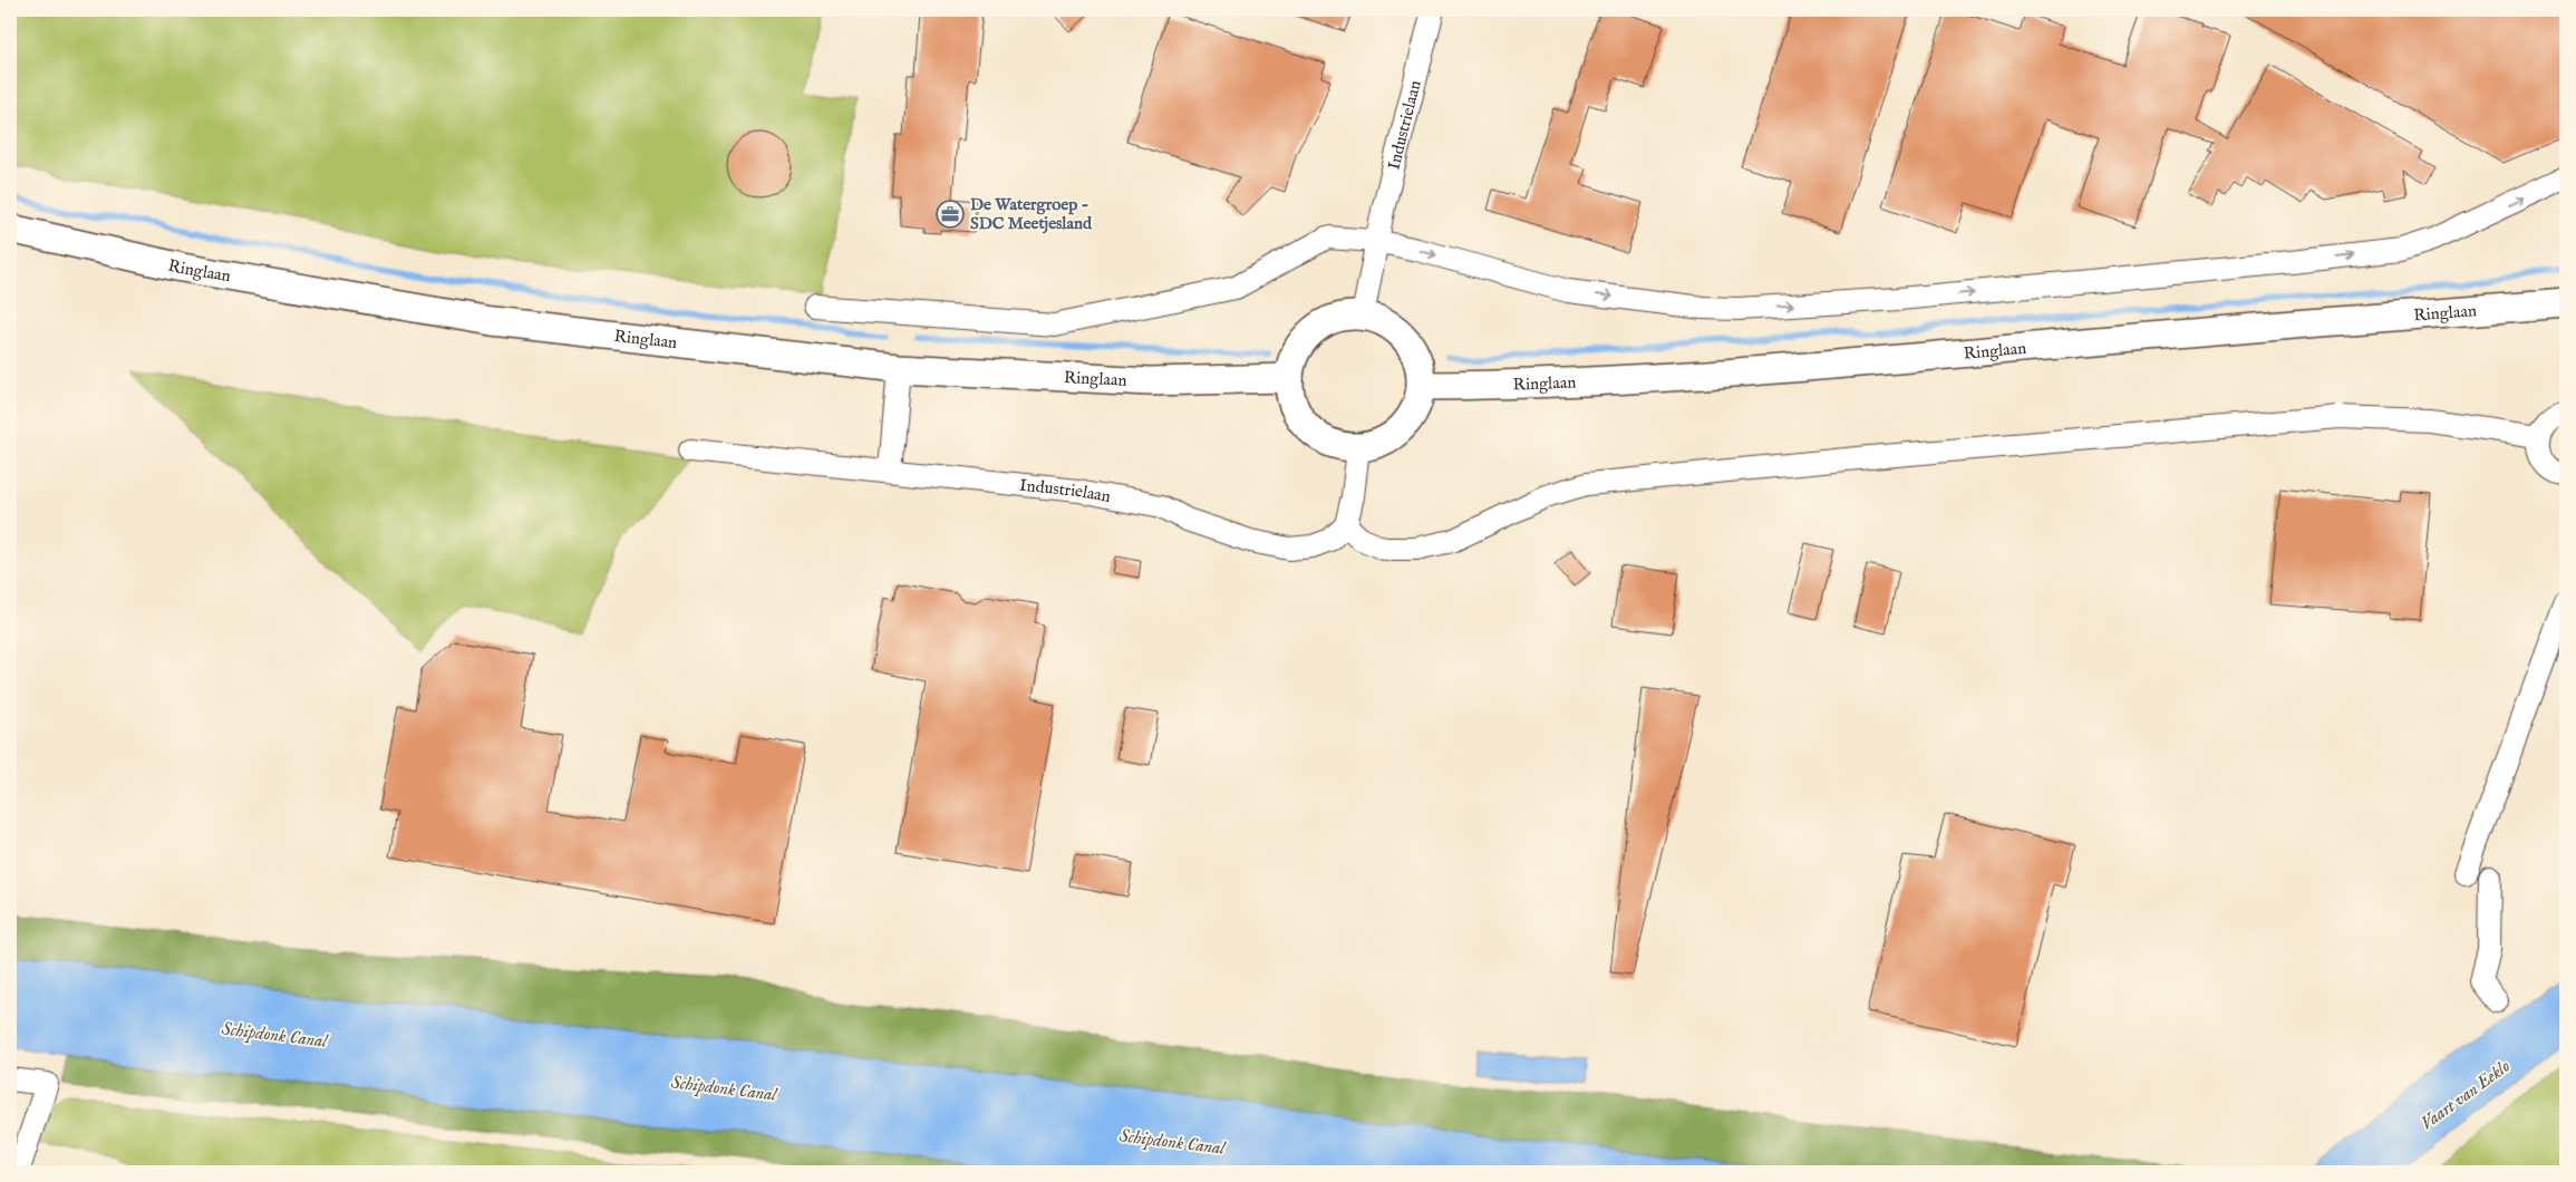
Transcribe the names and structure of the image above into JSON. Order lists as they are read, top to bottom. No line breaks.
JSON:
{"streets":{"main road":["Ringlaan"],"street":["Industrielaan"]},"crossings":[["Industrielaan","Ringlaan"]],"water":["Schipdonk Canal","Vaart van Eeklo"],"places":{"office":["De Watergroep - SDC Meetjesland"]}}
